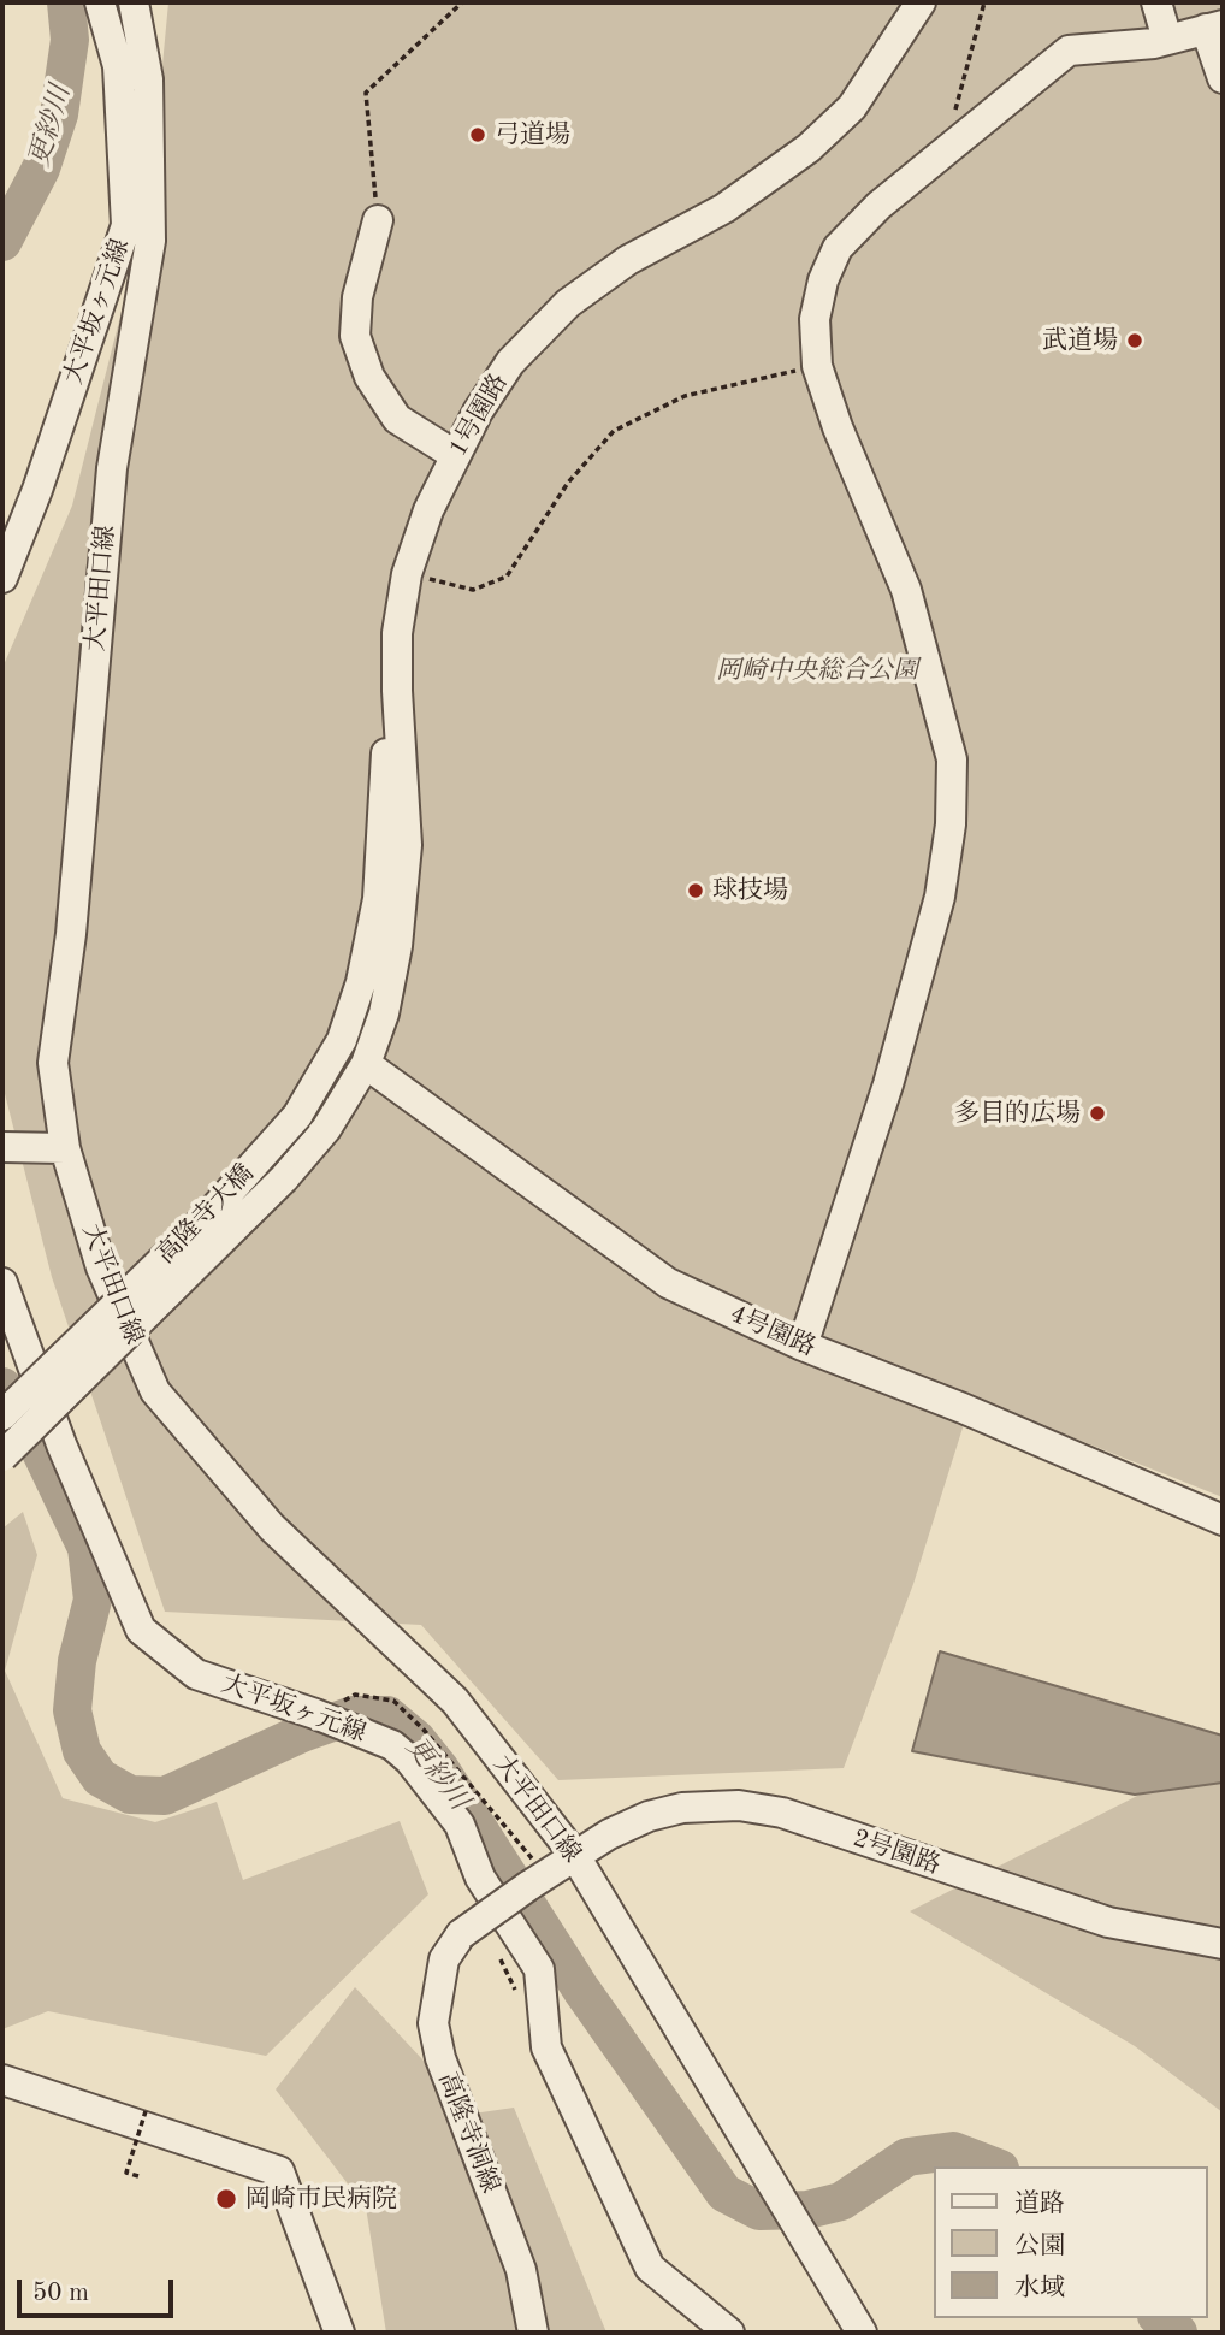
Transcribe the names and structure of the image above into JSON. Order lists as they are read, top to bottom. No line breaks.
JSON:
{"streets":{"street":["大平坂ヶ元線","1号園路","大平田口線","高隆寺大橋","4号園路","2号園路","高隆寺洞線"]},"crossings":[["1号園路","高隆寺大橋"],["1号園路","4号園路"],["大平田口線","2号園路"],["2号園路","高隆寺洞線"]],"water":["更紗川"],"parks":["岡崎中央総合公園"],"places":["弓道場","武道場","球技場","多目的広場","岡崎市民病院"],"legend":["道路","公園","水域"],"scale_bar":"50 m"}
